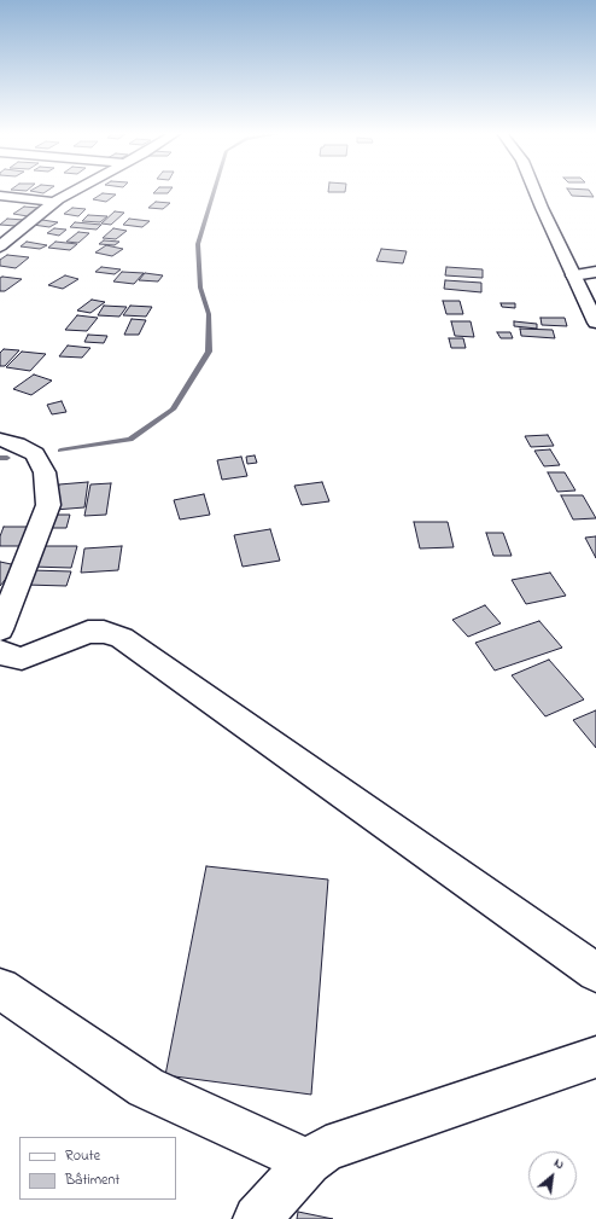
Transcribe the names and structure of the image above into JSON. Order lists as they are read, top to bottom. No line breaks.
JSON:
{"legend":["Route","Bâtiment"],"north":"top right"}
